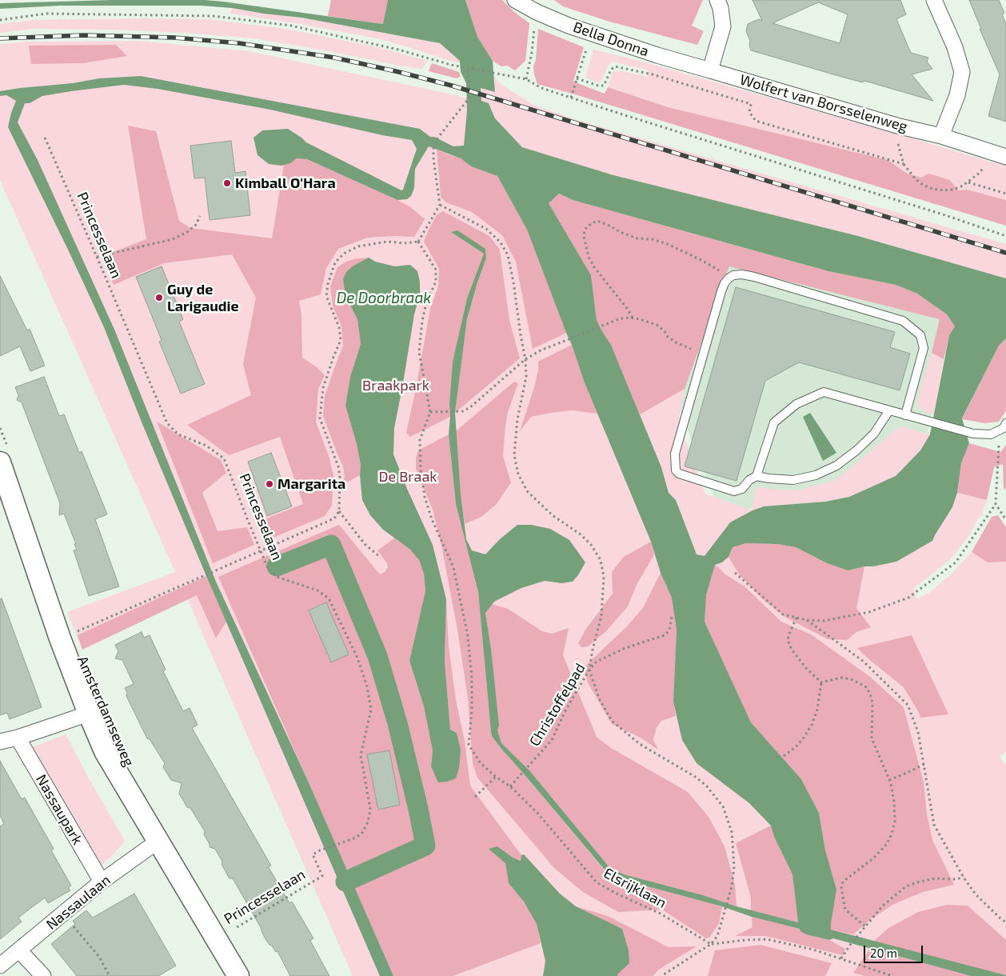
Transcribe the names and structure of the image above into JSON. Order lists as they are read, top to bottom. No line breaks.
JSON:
{"streets":{"main road":["Amsterdamseweg"],"street":["Bella Donna","Wolfert van Borsselenweg","Nassaupark","Nassaulaan"],"path":["Princesselaan","Christoffelpad","Elsrijklaan"]},"crossings":[["Bella Donna","Wolfert van Borsselenweg"],["Princesselaan","Amsterdamseweg"],["Christoffelpad","Elsrijklaan"],["Amsterdamseweg","Nassaulaan"],["Nassaupark","Nassaulaan"]],"water":["De Doorbraak"],"parks":["Braakpark","De Braak"],"places":["Kimball O'Hara","Guy de Larigaudie","Margarita"],"scale_bar":"20 m"}
